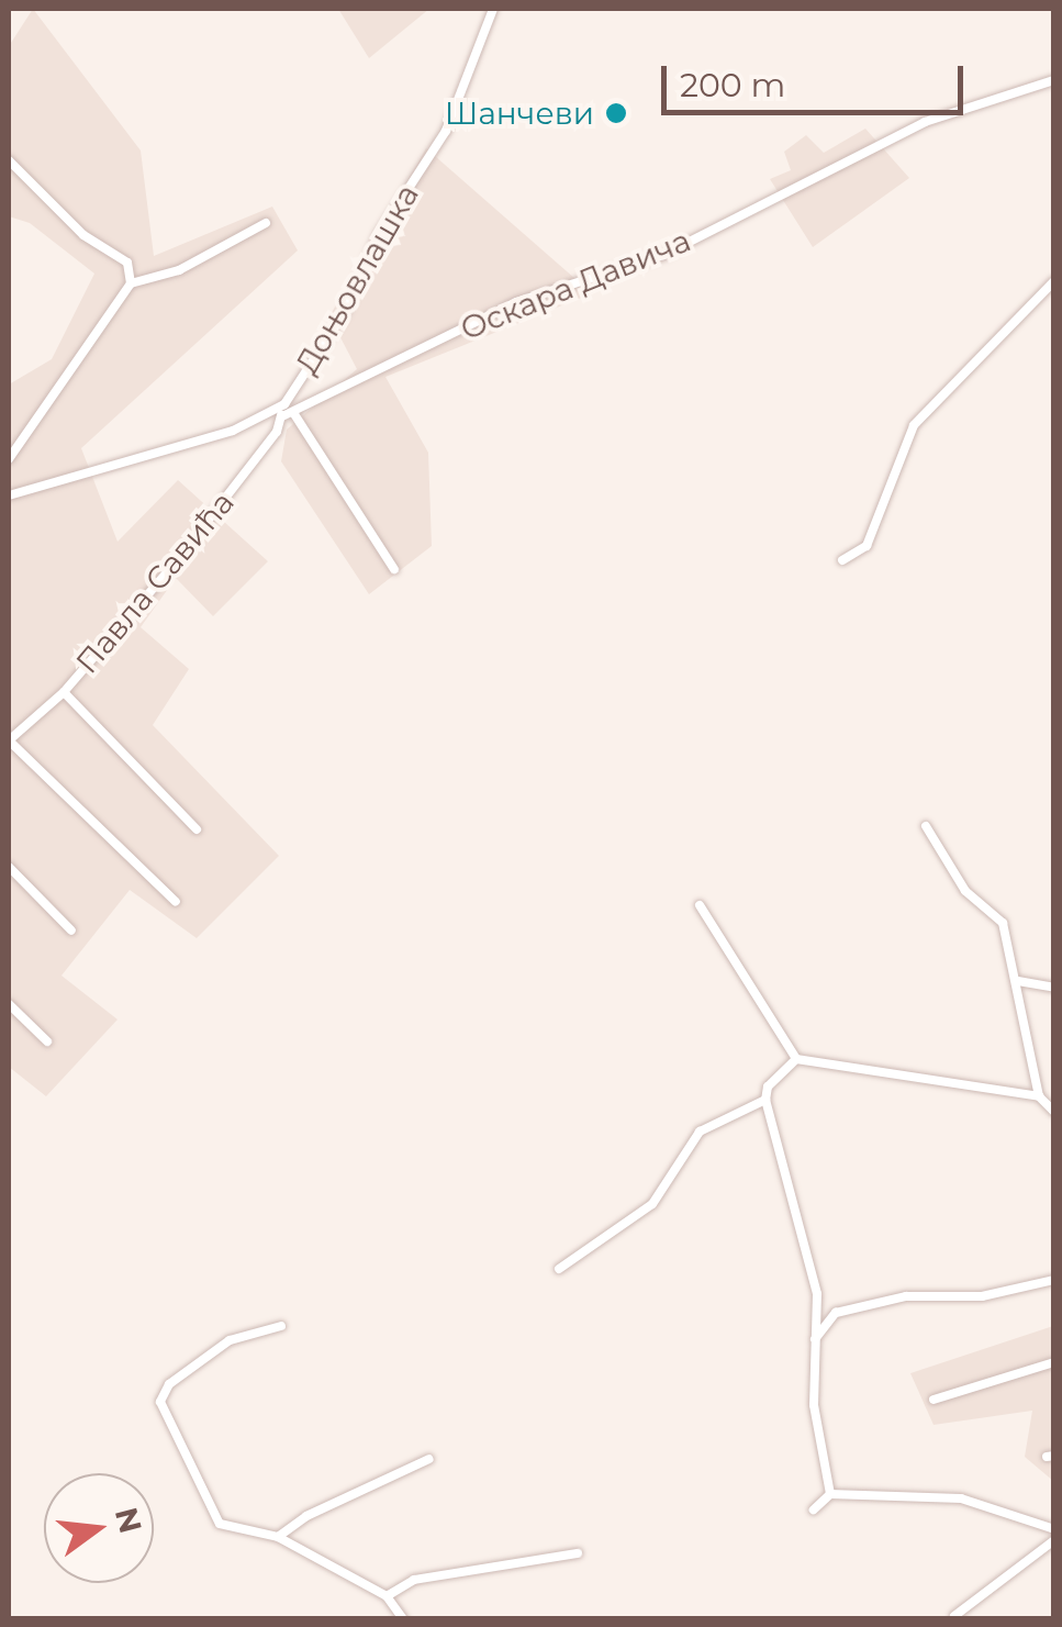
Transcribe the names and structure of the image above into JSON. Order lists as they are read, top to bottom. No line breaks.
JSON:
{"streets":{"street":["Доњовлашка","Оскара Давича","Павла Савића"]},"crossings":[["Доњовлашка","Оскара Давича"],["Доњовлашка","Павла Савића"],["Оскара Давича","Павла Савића"]],"places":["Шанчеви"],"scale_bar":"200 m","north":"right"}
